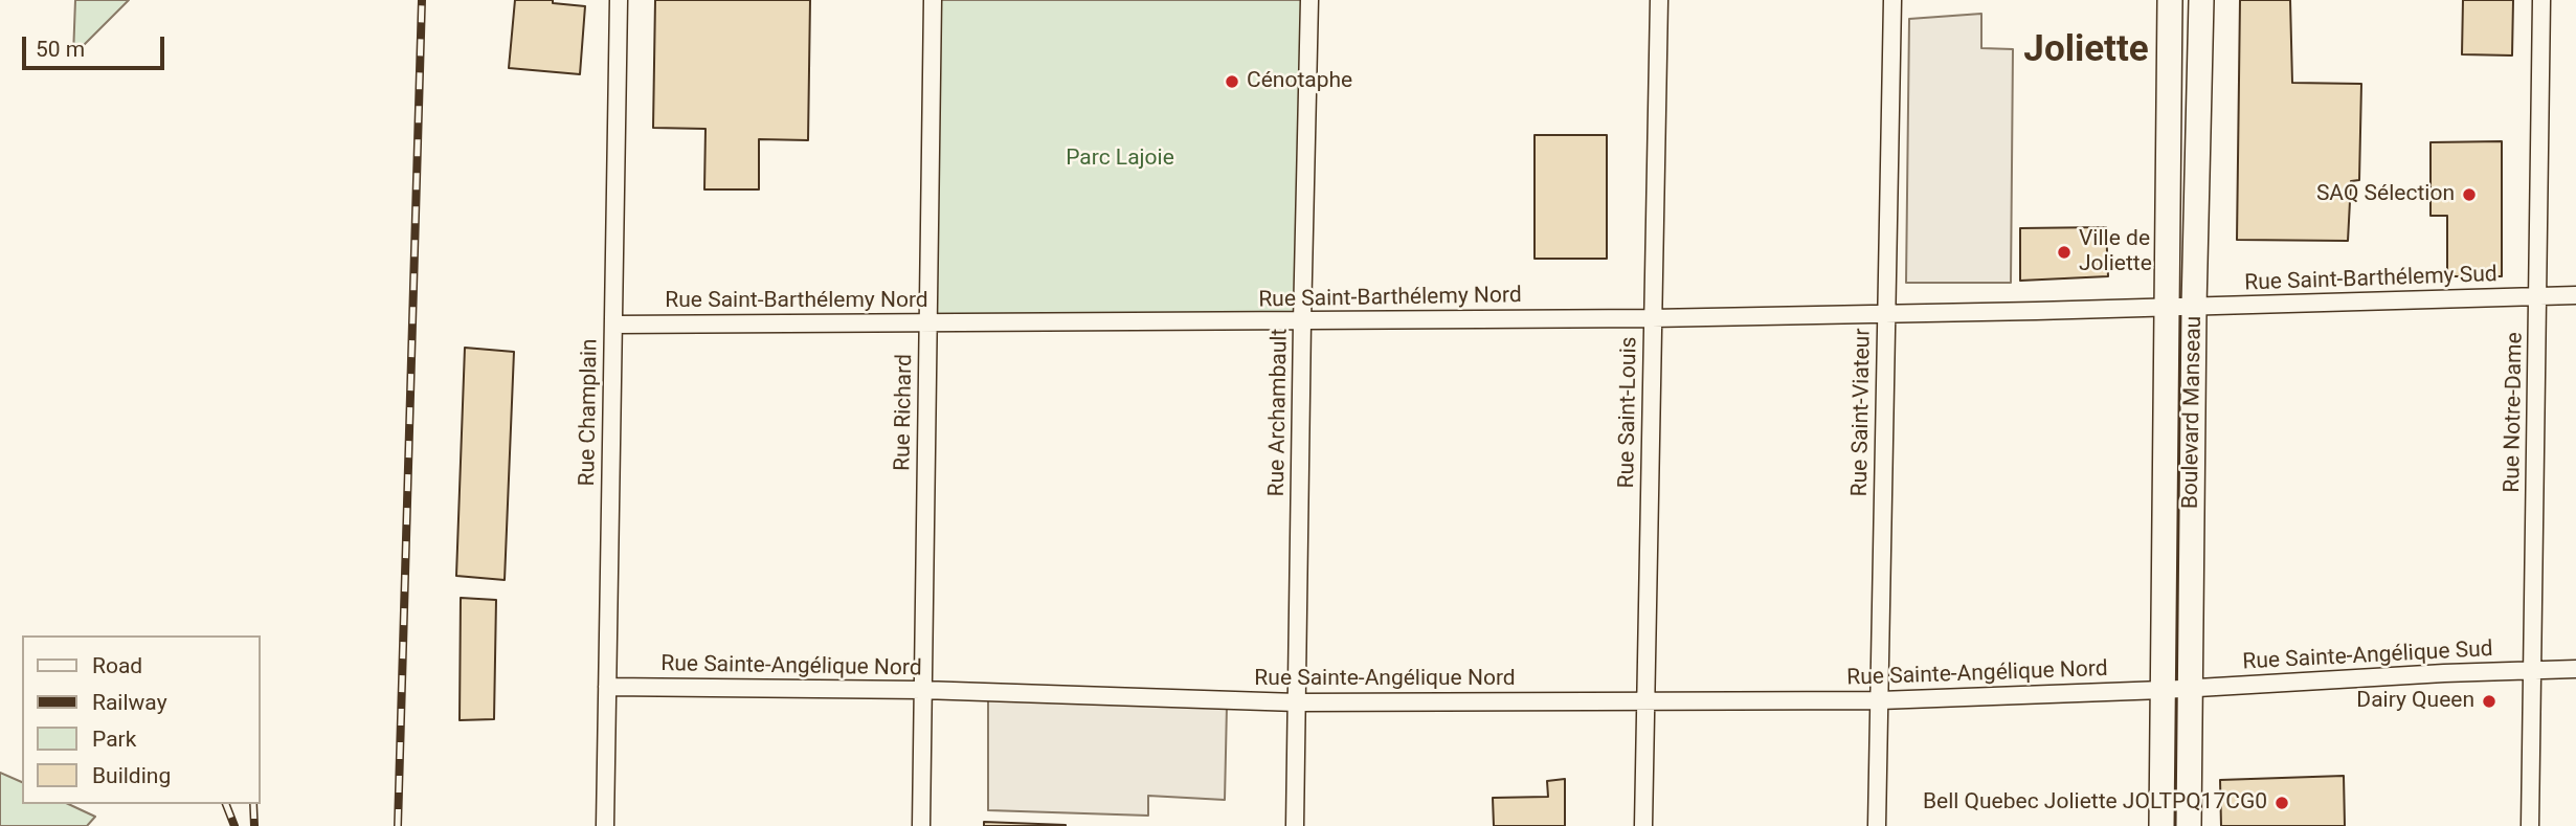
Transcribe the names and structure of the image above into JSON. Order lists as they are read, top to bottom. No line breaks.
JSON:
{"streets":{"main road":["Boulevard Manseau"],"street":["Rue Saint-Barthélemy Sud","Rue Saint-Barthélemy Nord","Rue Champlain","Rue Richard","Rue Archambault","Rue Saint-Louis","Rue Saint-Viateur","Rue Notre-Dame","Rue Sainte-Angélique Sud","Rue Sainte-Angélique Nord"]},"crossings":[["Rue Saint-Barthélemy Sud","Rue Saint-Barthélemy Nord"],["Rue Saint-Barthélemy Sud","Boulevard Manseau"],["Rue Saint-Barthélemy Sud","Rue Notre-Dame"],["Rue Saint-Barthélemy Nord","Rue Champlain"],["Rue Saint-Barthélemy Nord","Rue Richard"],["Rue Saint-Barthélemy Nord","Rue Archambault"],["Rue Saint-Barthélemy Nord","Rue Saint-Louis"],["Rue Saint-Barthélemy Nord","Rue Saint-Viateur"],["Rue Saint-Barthélemy Nord","Boulevard Manseau"],["Rue Champlain","Rue Sainte-Angélique Nord"],["Rue Richard","Rue Sainte-Angélique Nord"],["Rue Archambault","Rue Sainte-Angélique Nord"],["Rue Saint-Louis","Rue Sainte-Angélique Nord"],["Rue Saint-Viateur","Rue Sainte-Angélique Nord"],["Boulevard Manseau","Rue Sainte-Angélique Sud"],["Boulevard Manseau","Rue Sainte-Angélique Nord"],["Rue Notre-Dame","Rue Sainte-Angélique Sud"],["Rue Sainte-Angélique Sud","Rue Sainte-Angélique Nord"]],"districts":["Joliette"],"parks":["Parc Lajoie"],"places":["Cénotaphe","SAQ Sélection","Ville de Joliette","Dairy Queen","Bell Quebec Joliette JOLTPQ17CG0"],"legend":["Road","Railway","Park","Building"],"scale_bar":"50 m"}
